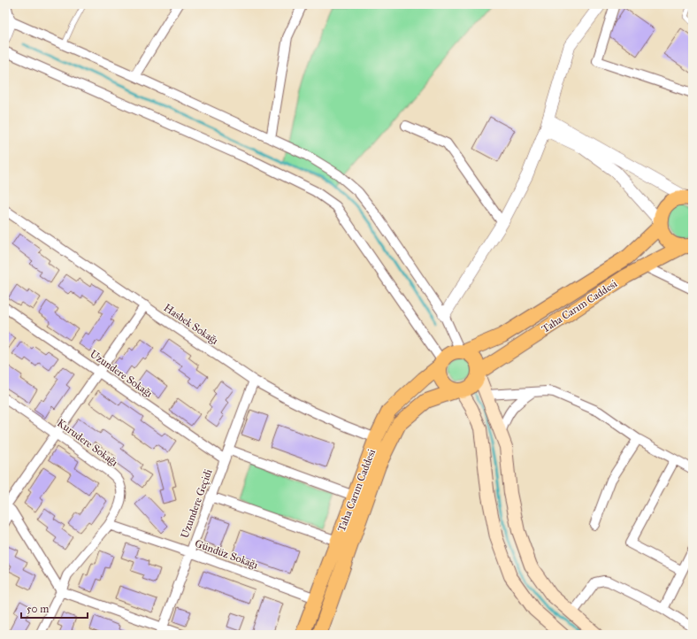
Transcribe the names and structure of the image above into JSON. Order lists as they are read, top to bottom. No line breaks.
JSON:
{"streets":{"main road":["Taha Carım Caddesi"],"street":["Hasbek Sokağı","Uzundere Sokağı","Kurudere Sokağı","Uzundere Geçidi","Gündüz Sokağı"]},"crossings":[["Taha Carım Caddesi","Hasbek Sokağı"],["Taha Carım Caddesi","Gündüz Sokağı"],["Hasbek Sokağı","Uzundere Geçidi"],["Uzundere Sokağı","Uzundere Geçidi"],["Kurudere Sokağı","Gündüz Sokağı"],["Uzundere Geçidi","Gündüz Sokağı"]],"scale_bar":"50 m"}
